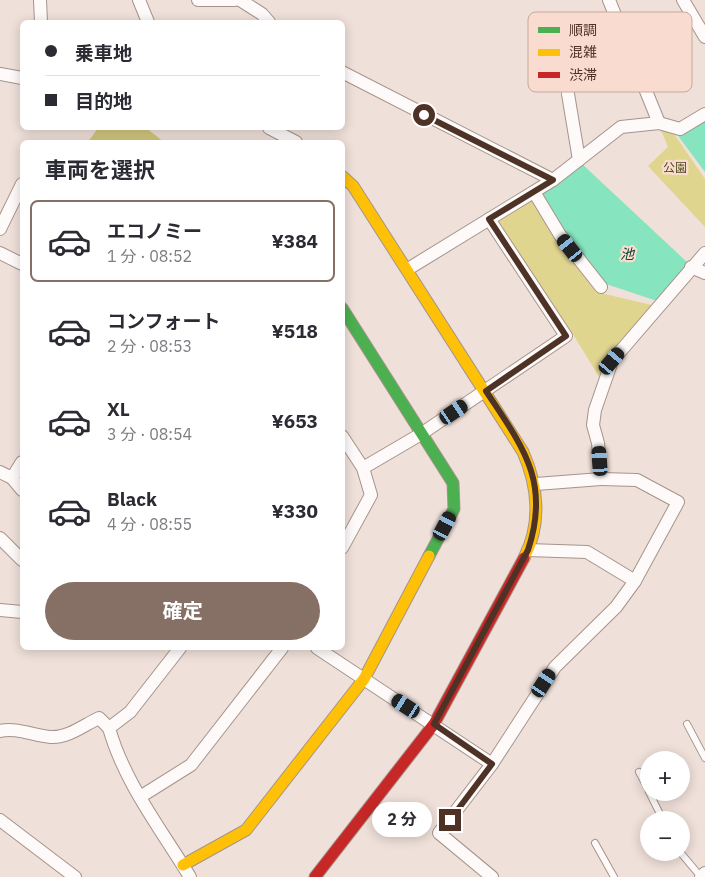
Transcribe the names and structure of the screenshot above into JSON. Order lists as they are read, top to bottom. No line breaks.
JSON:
{"water":["池"],"parks":["公園"],"legend":["順調","混雑","渋滞"],"page":{"banner":["乗車地","目的地"],"heading":"車両を選択","list":[{"name":"エコノミー","note":"1 分 · 08:52","value":"¥384"},{"name":"コンフォート","note":"2 分 · 08:53","value":"¥518"},{"name":"XL","note":"3 分 · 08:54","value":"¥653"},{"name":"Black","note":"4 分 · 08:55","value":"¥330"}],"buttons":"確定","map_buttons":["+","−"],"bubble":"2 分"}}
